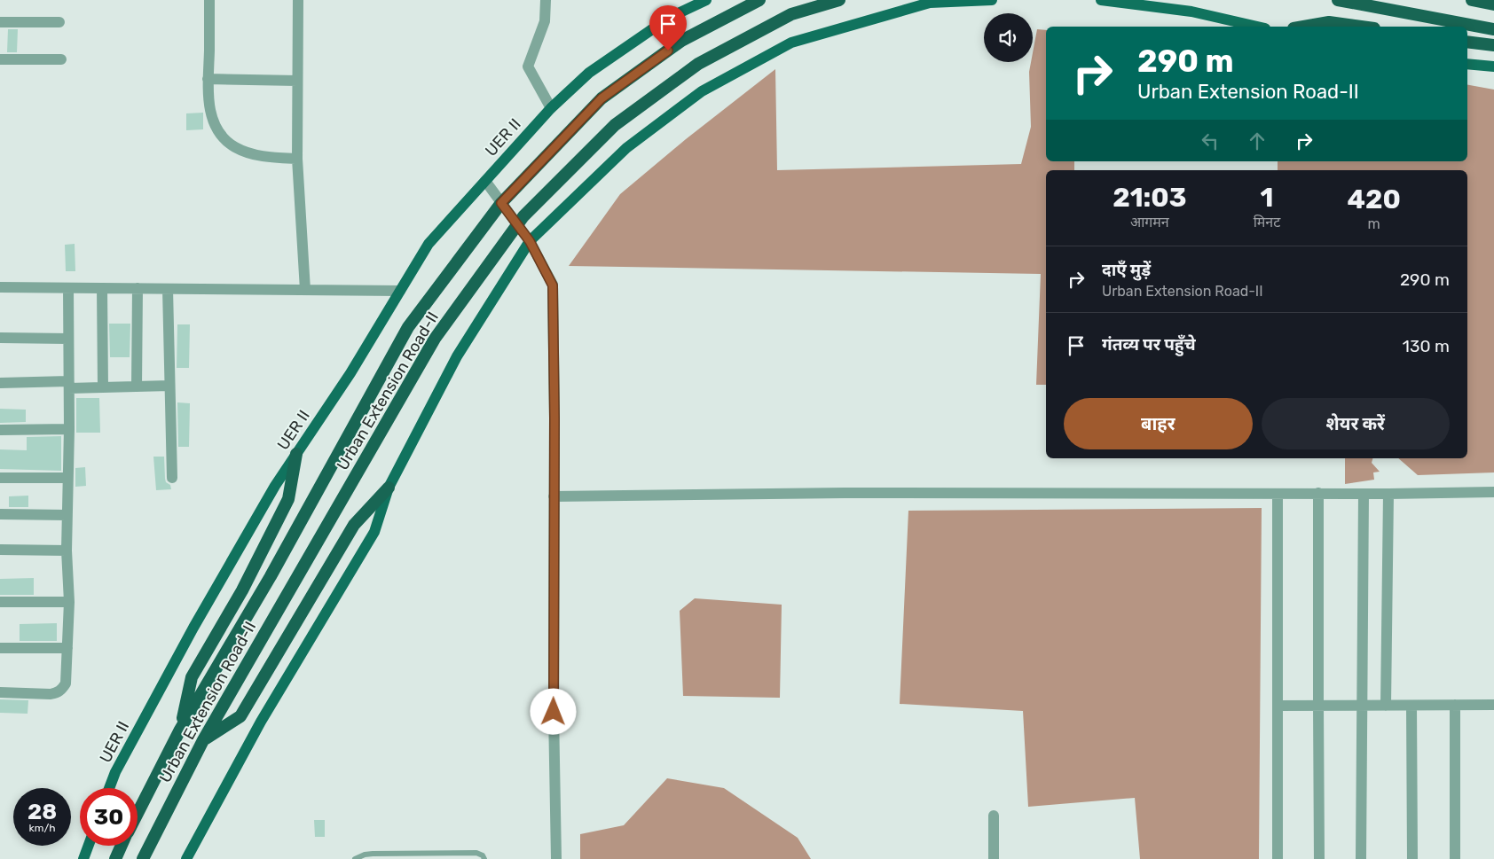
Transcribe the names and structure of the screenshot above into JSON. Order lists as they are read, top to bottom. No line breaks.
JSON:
{"streets":{"highway":["Urban Extension Road-II"],"main road":["UER II"]},"page":{"turn":["290 m","Urban Extension Road-II"],"eta":["21:03","आगमन","1","मिनट","420","m"],"list":[{"name":"दाएँ मुड़ें","note":"Urban Extension Road-II","value":"290 m"},{"name":"गंतव्य पर पहुँचे","value":"130 m"}],"buttons":["बाहर","शेयर करें"],"speed":"28 km/h","limit":"30"}}
